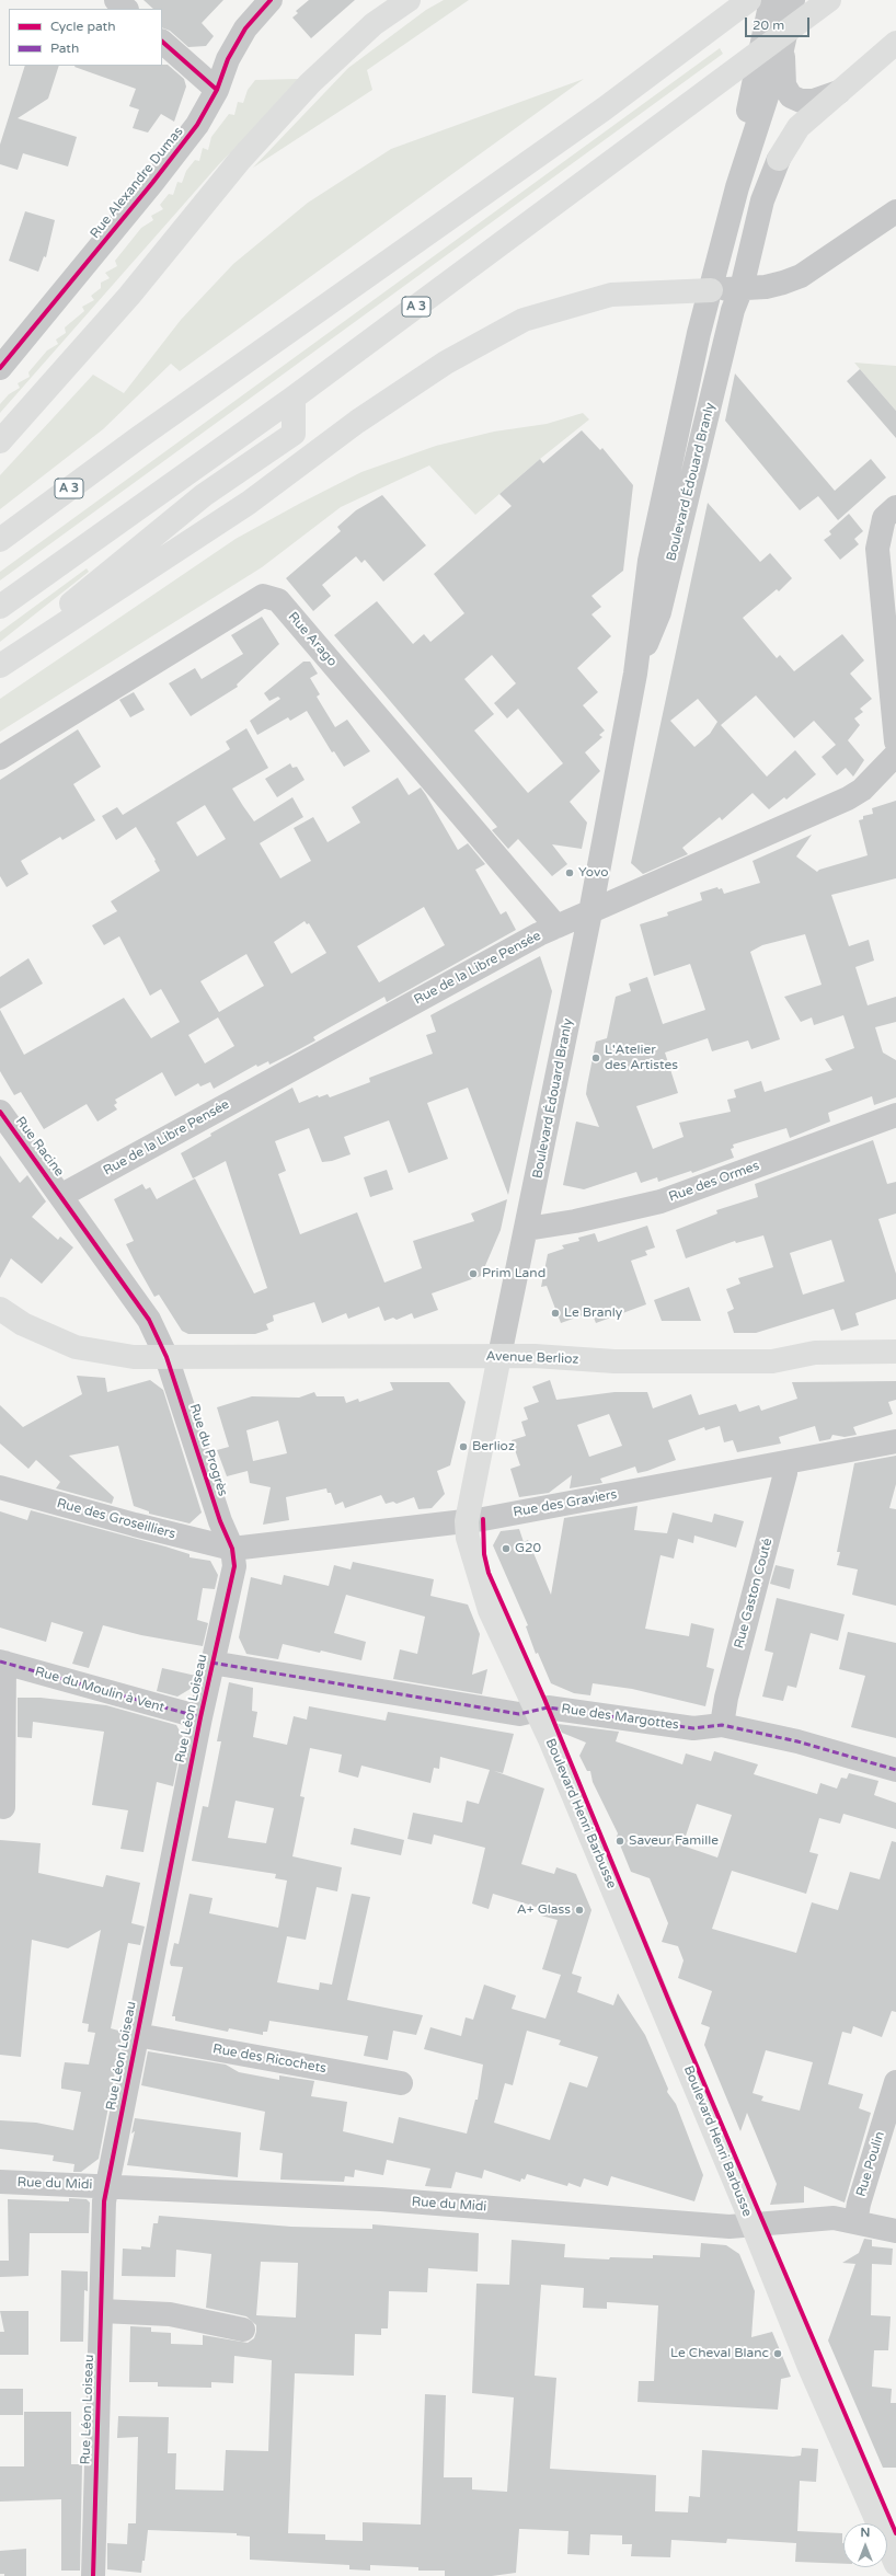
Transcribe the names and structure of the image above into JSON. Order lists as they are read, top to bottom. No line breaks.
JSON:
{"streets":{"main road":["A 3","Boulevard Édouard Branly","Avenue Berlioz","Boulevard Henri Barbusse"],"street":["Rue Alexandre Dumas","Rue Arago","Rue de la Libre Pensée","Rue Racine","Rue des Ormes","Rue du Progrès","Rue des Graviers","Rue des Groseilliers","Rue Gaston Couté","Rue du Moulin à Vent","Rue Léon Loiseau","Rue des Margottes","Rue des Ricochets","Rue Poulin","Rue du Midi"]},"crossings":[["Boulevard Édouard Branly","Rue de la Libre Pensée"],["Boulevard Édouard Branly","Rue des Ormes"],["Boulevard Édouard Branly","Avenue Berlioz"],["Boulevard Édouard Branly","Rue des Graviers"],["Boulevard Édouard Branly","Boulevard Henri Barbusse"],["Rue Arago","Rue de la Libre Pensée"],["Rue de la Libre Pensée","Rue Racine"],["Rue Racine","Avenue Berlioz"],["Rue Racine","Rue du Progrès"],["Avenue Berlioz","Rue du Progrès"],["Rue du Progrès","Rue des Graviers"],["Rue du Progrès","Rue des Groseilliers"],["Rue du Progrès","Rue Léon Loiseau"],["Rue des Graviers","Rue des Groseilliers"],["Rue des Graviers","Rue Gaston Couté"],["Rue des Graviers","Rue Léon Loiseau"],["Rue des Graviers","Boulevard Henri Barbusse"],["Rue des Groseilliers","Rue Léon Loiseau"],["Rue Gaston Couté","Rue des Margottes"],["Rue du Moulin à Vent","Rue Léon Loiseau"],["Rue Léon Loiseau","Rue des Margottes"],["Rue Léon Loiseau","Rue des Ricochets"],["Rue Léon Loiseau","Rue du Midi"],["Rue des Margottes","Boulevard Henri Barbusse"],["Boulevard Henri Barbusse","Rue du Midi"],["Rue Poulin","Rue du Midi"]],"places":["Yovo","L'Atelier des Artistes","Prim Land","Le Branly","Berlioz","G20","Saveur Famille","A+ Glass","Le Cheval Blanc"],"legend":["Cycle path","Path"],"scale_bar":"20 m","north":"top"}
